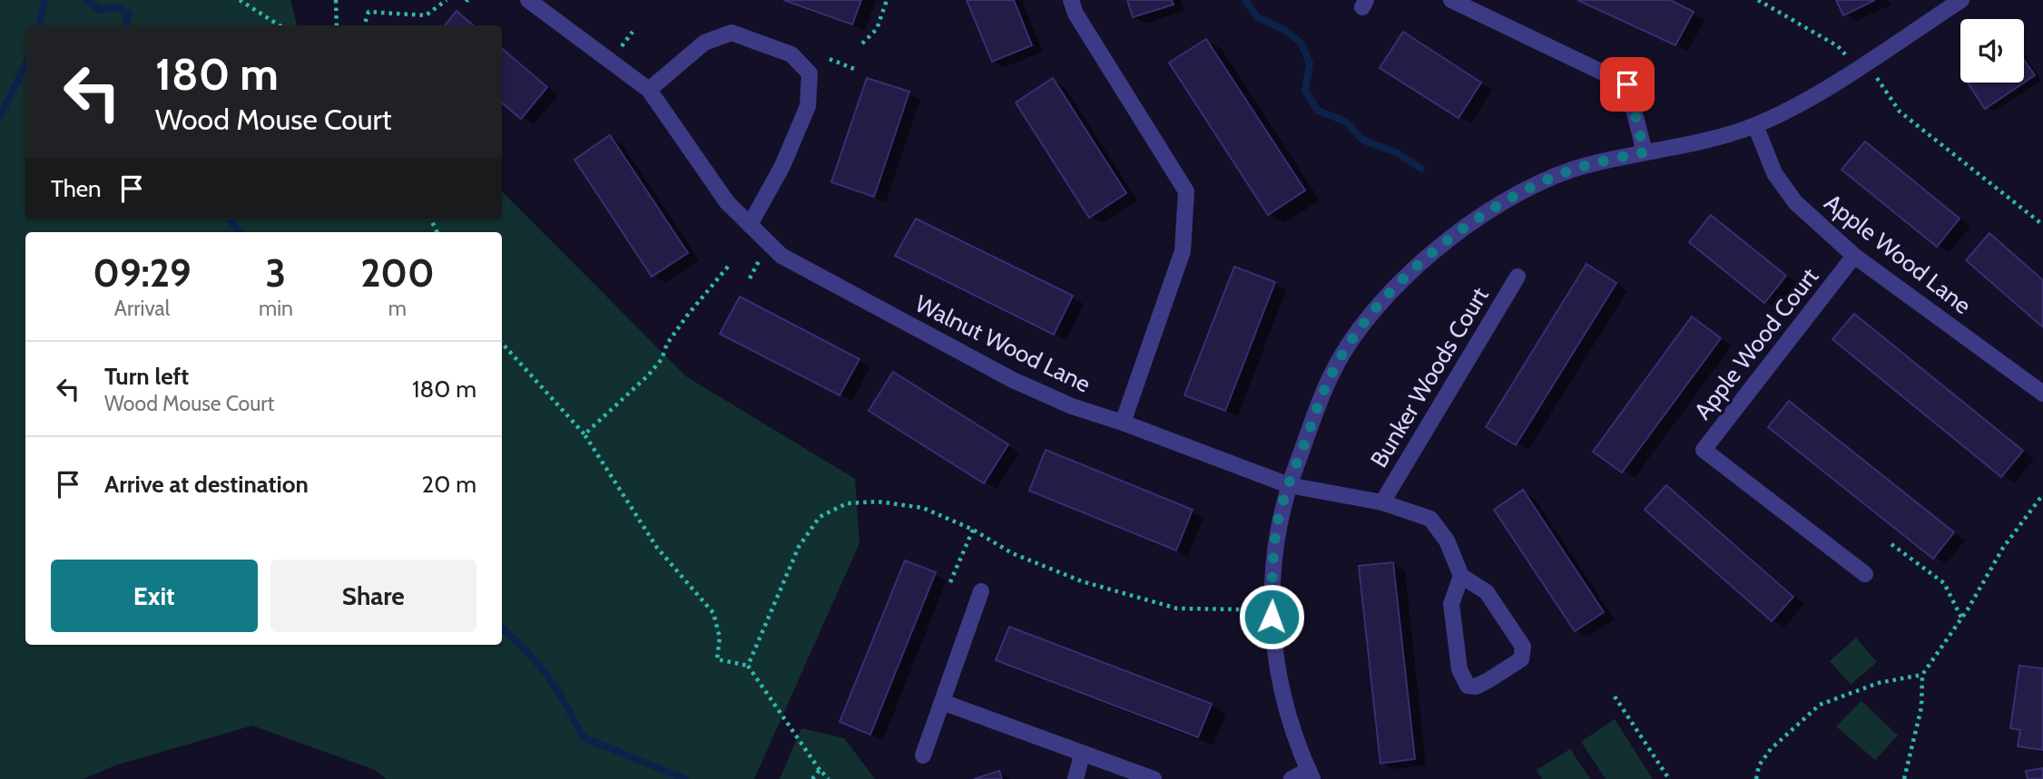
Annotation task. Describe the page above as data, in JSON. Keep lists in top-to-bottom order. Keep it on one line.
{"streets":{"street":["Apple Wood Lane","Walnut Wood Lane","Apple Wood Court","Bunker Woods Court"]},"crossings":[["Apple Wood Lane","Apple Wood Court"],["Walnut Wood Lane","Bunker Woods Court"]],"page":{"turn":["180 m","Wood Mouse Court"],"then":"Then","eta":["09:29","Arrival","3","min","200","m"],"list":[{"name":"Turn left","note":"Wood Mouse Court","value":"180 m"},{"name":"Arrive at destination","value":"20 m"}],"buttons":["Exit","Share"]}}
